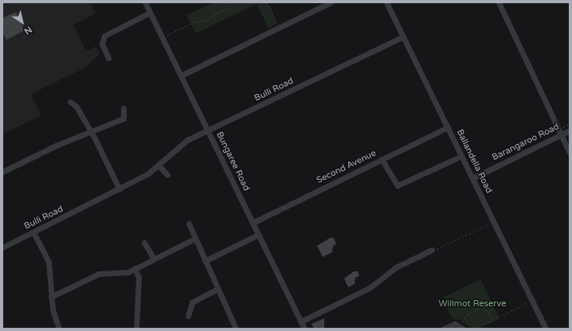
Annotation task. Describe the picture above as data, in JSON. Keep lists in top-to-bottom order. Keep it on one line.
{"streets":{"street":["Bulli Road","Barangaroo Road","Bungaree Road","Ballandella Road","Second Avenue"]},"crossings":[["Bulli Road","Bungaree Road"],["Bulli Road","Ballandella Road"],["Barangaroo Road","Ballandella Road"],["Bungaree Road","Second Avenue"],["Ballandella Road","Second Avenue"]],"parks":["Willmot Reserve"],"north":"bottom right"}
